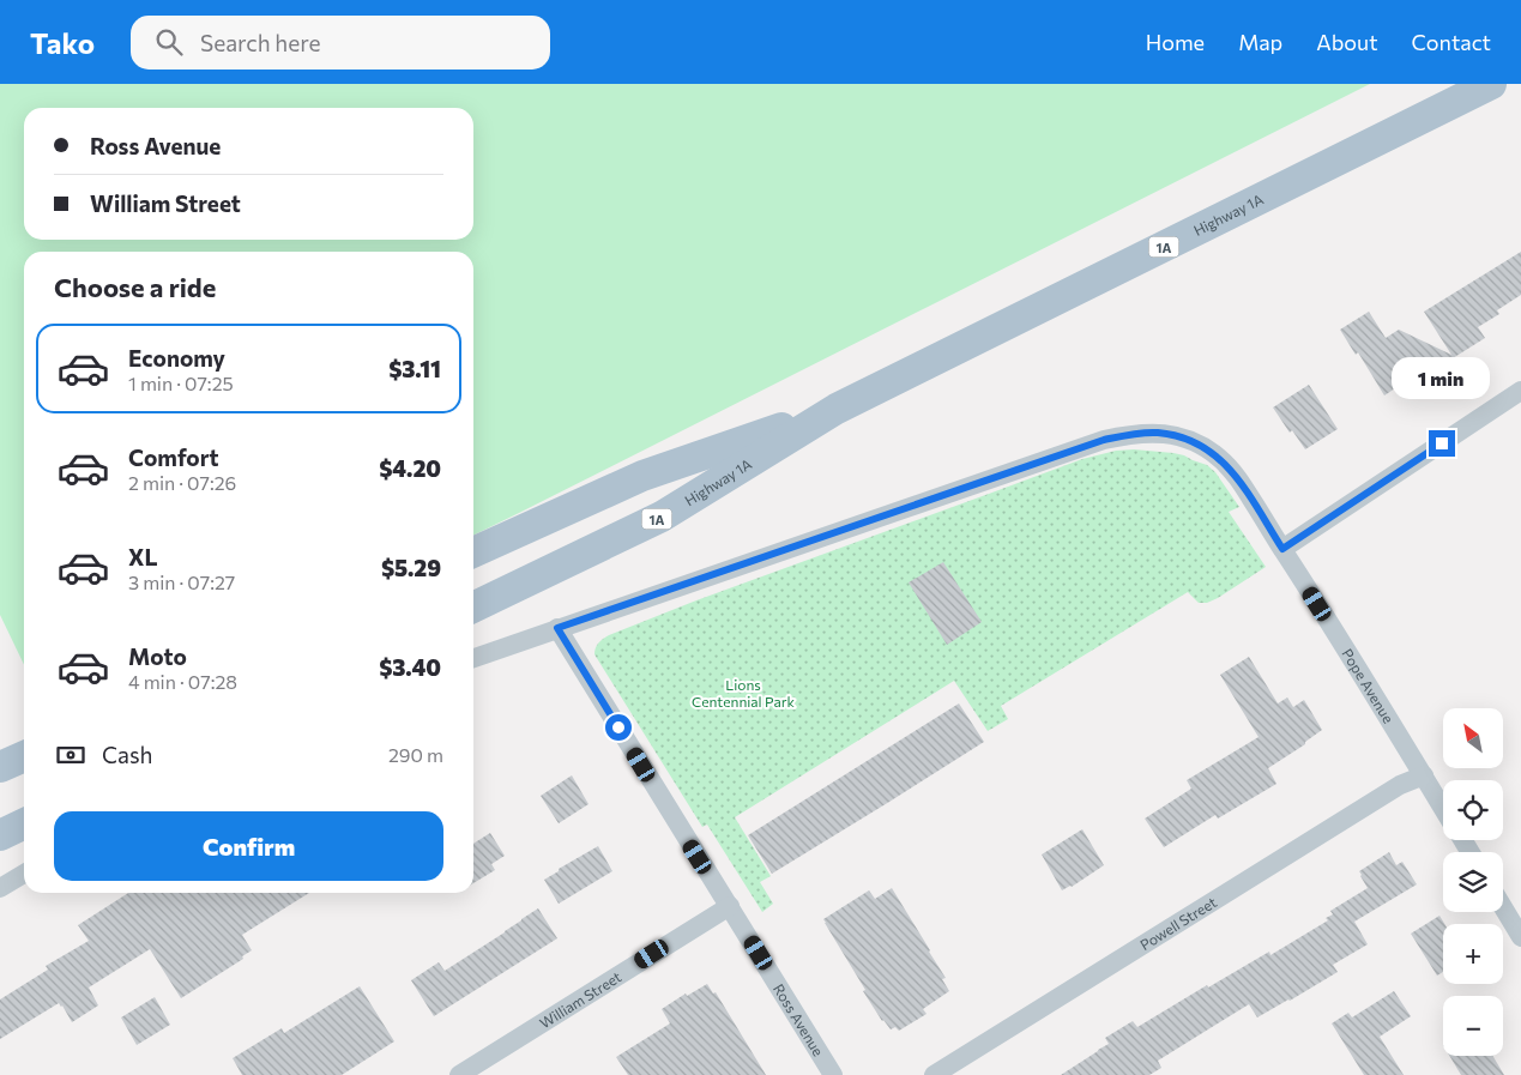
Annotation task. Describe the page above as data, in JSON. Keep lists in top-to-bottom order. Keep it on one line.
{"streets":{"main road":["Highway 1A","1A"],"street":["Pope Avenue","Powell Street","William Street","Ross Avenue"]},"crossings":[["Pope Avenue","Powell Street"],["Pope Avenue","Ross Avenue"],["William Street","Ross Avenue"]],"parks":["Lions Centennial Park"],"north":"top left","page":{"header":"Tako","search":"Search here","nav":["Home","Map","About","Contact"],"banner":["Ross Avenue","William Street"],"heading":"Choose a ride","list":[{"name":"Economy","note":"1 min · 07:25","value":"$3.11"},{"name":"Comfort","note":"2 min · 07:26","value":"$4.20"},{"name":"XL","note":"3 min · 07:27","value":"$5.29"},{"name":"Moto","note":"4 min · 07:28","value":"$3.40"}],"bubble":"1 min","map_buttons":["+","−"],"pay":["Cash","290 m"],"buttons":"Confirm"}}
